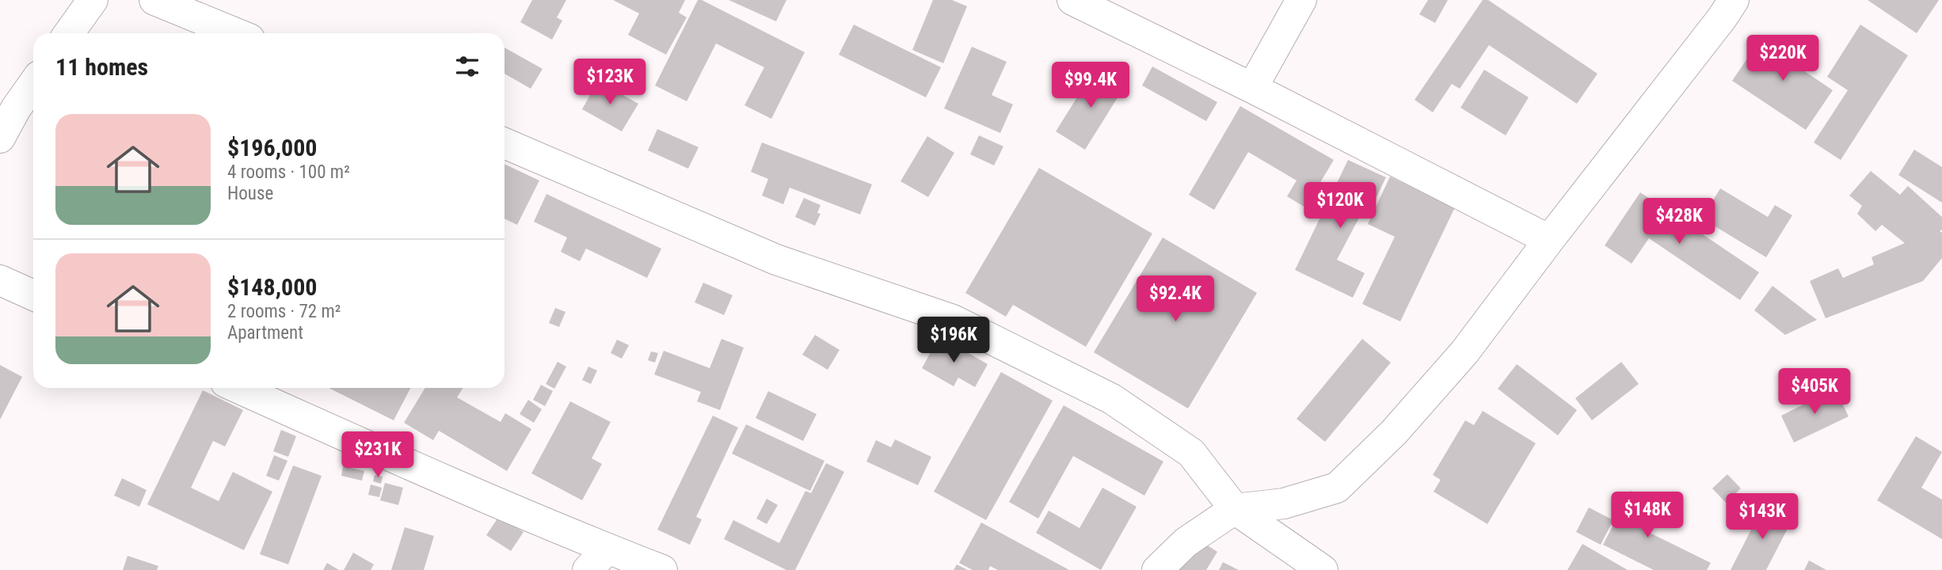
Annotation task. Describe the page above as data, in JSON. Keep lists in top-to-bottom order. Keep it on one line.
{"page":{"heading":"11 homes","price":["$220K","$123K","$99.4K","$120K","$428K","$92.4K","$196K","$405K","$231K","$148K","$143K"],"list":[{"name":"$196,000","note":"4 rooms · 100 m² · House"},{"name":"$148,000","note":"2 rooms · 72 m² · Apartment"}]}}
